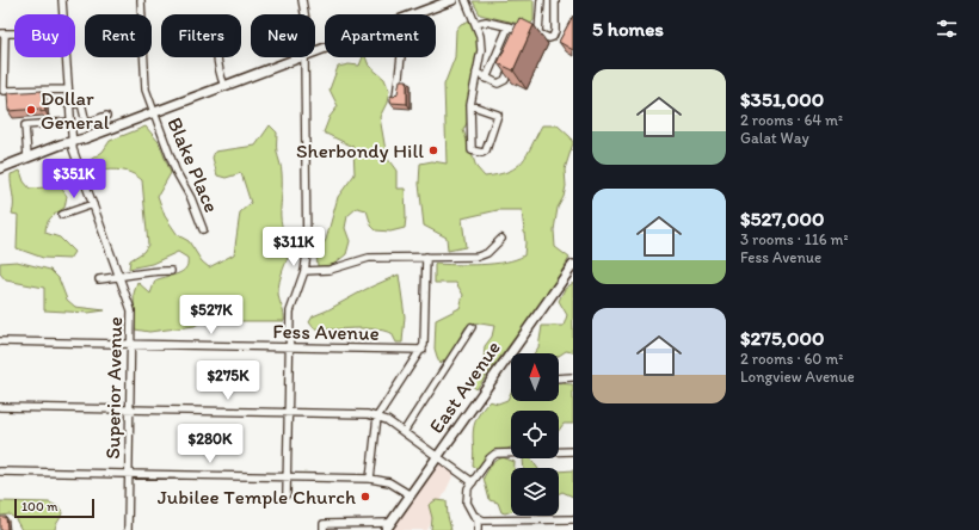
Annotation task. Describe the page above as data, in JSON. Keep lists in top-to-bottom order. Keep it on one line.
{"streets":{"main road":["East Avenue"],"street":["Blake Place","Fess Avenue","Superior Avenue"]},"crossings":[["Fess Avenue","Superior Avenue"]],"places":["Dollar General","Sherbondy Hill","Jubilee Temple Church"],"scale_bar":"100 m","north":"top","page":{"heading":"5 homes","chip":["Buy","Rent","Filters","New","Apartment"],"list":[{"name":"$351,000","note":"2 rooms · 64 m² · Galat Way"},{"name":"$527,000","note":"3 rooms · 116 m² · Fess Avenue"},{"name":"$275,000","note":"2 rooms · 60 m² · Longview Avenue"}],"price":["$351K","$311K","$527K","$275K","$280K"],"scale":"100 m"}}
